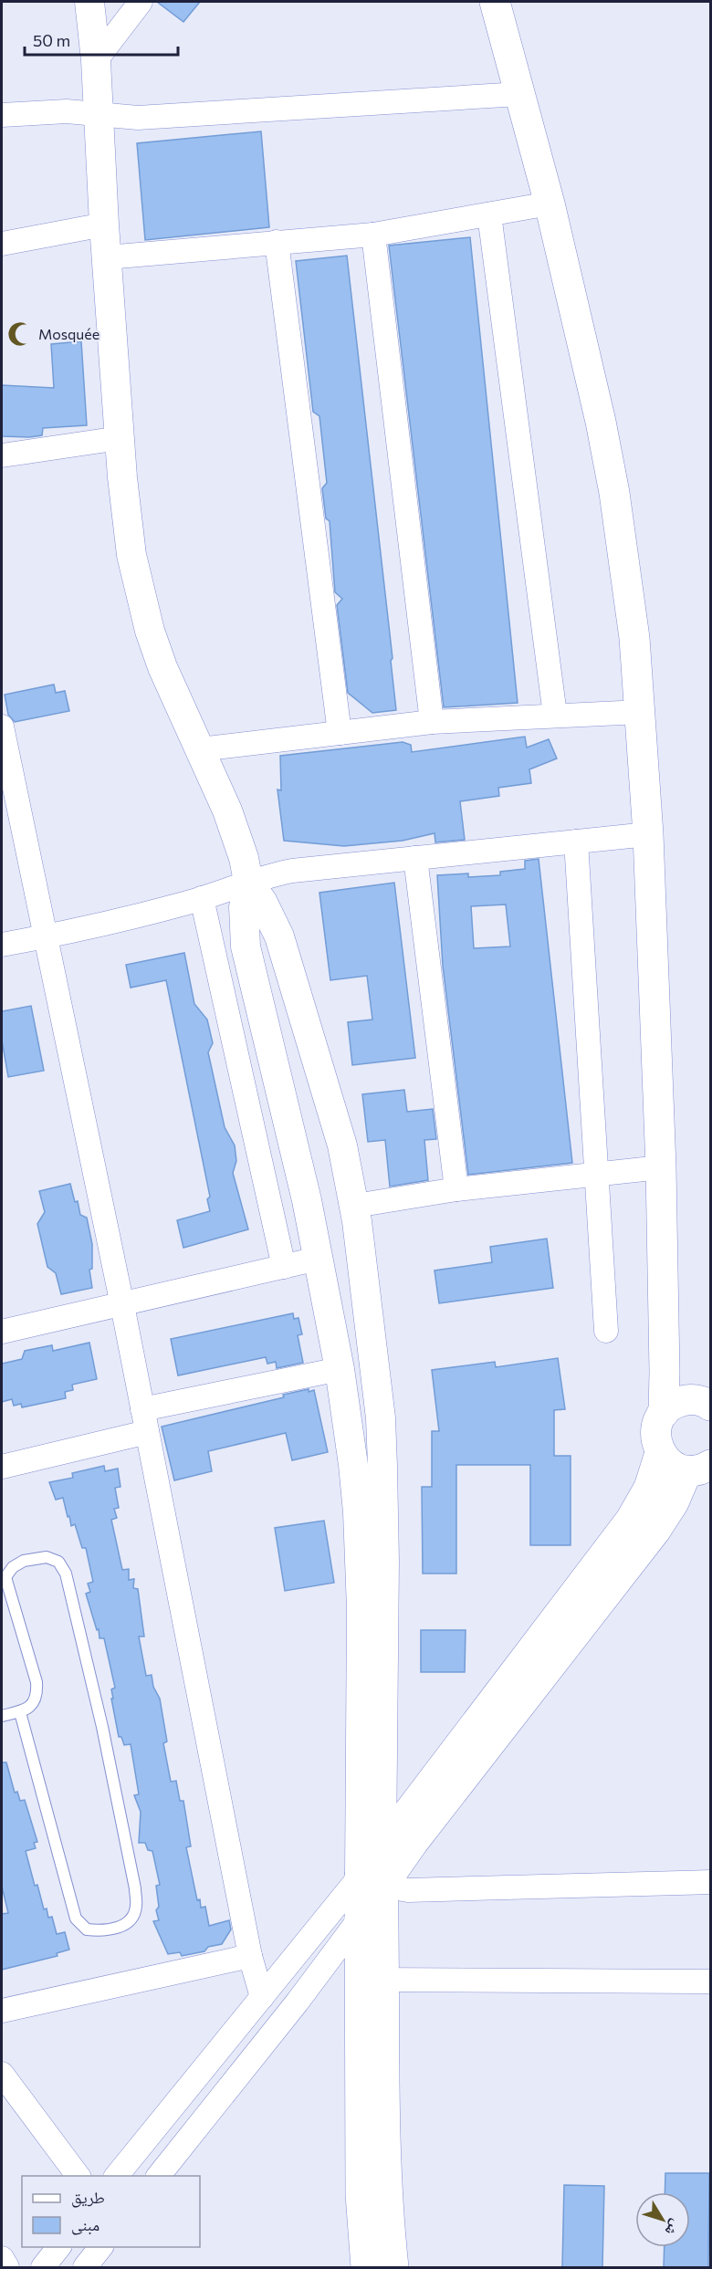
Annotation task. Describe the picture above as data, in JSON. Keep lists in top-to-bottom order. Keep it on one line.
{"places":{"mosque":["Mosquée"]},"legend":["طريق","مبنى"],"scale_bar":"50 m","north":"bottom right"}
